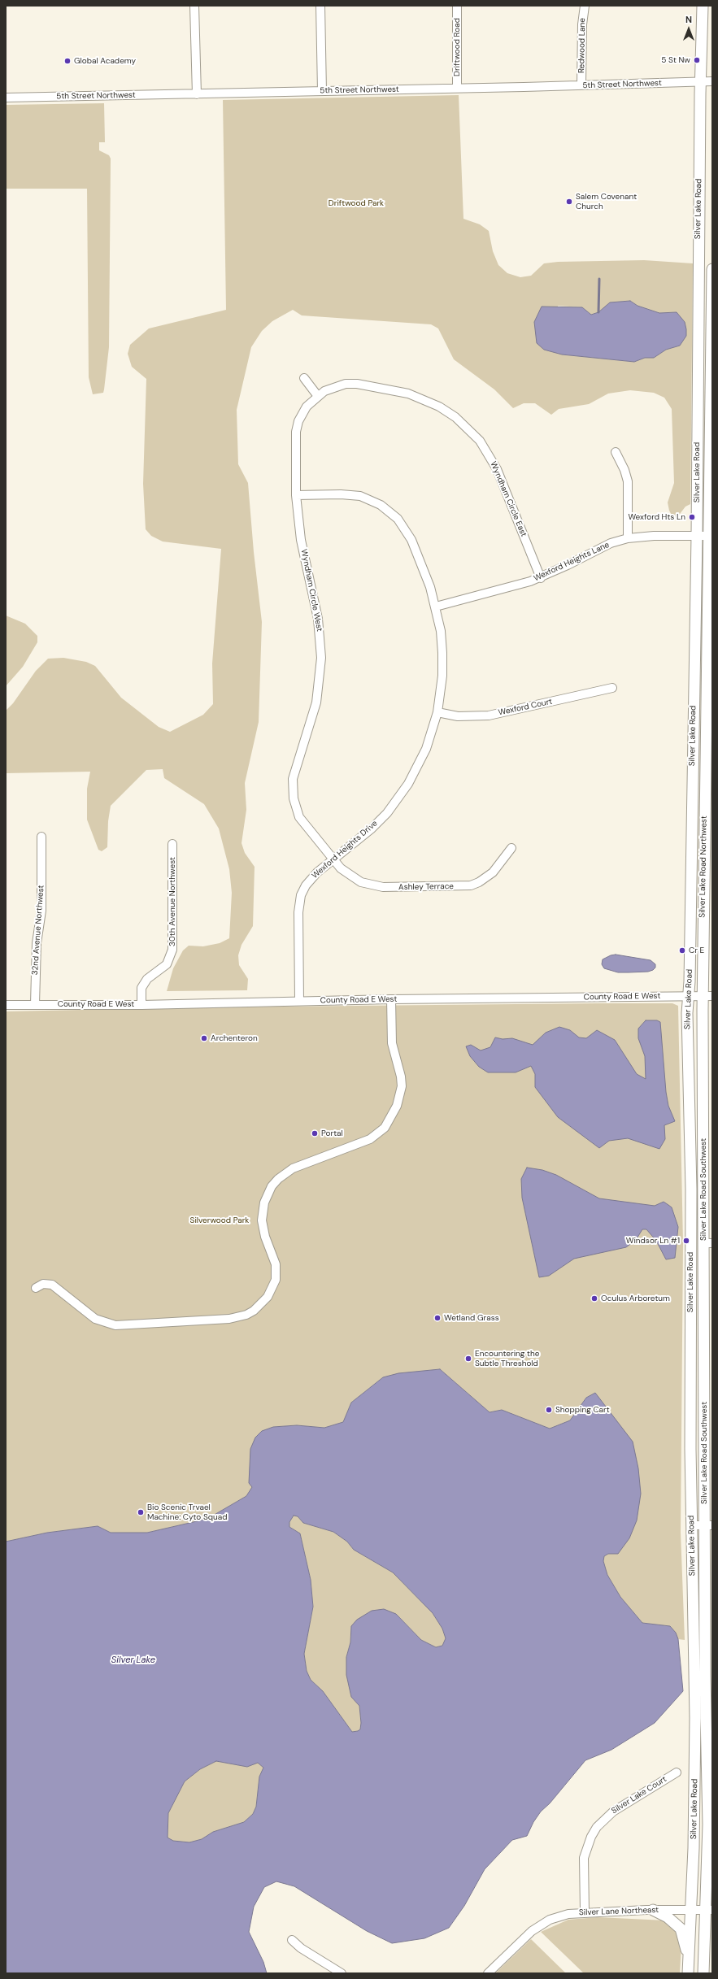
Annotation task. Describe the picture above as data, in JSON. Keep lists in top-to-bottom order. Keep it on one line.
{"streets":{"main road":["Silver Lake Road","Silver Lake Road Northwest","Silver Lake Road Southwest"],"street":["Redwood Lane","Driftwood Road","5th Street Northwest","Wyndham Circle East","Wexford Heights Lane","Wyndham Circle West","Wexford Court","Wexford Heights Drive","Ashley Terrace","30th Avenue Northwest","32nd Avenue Northwest","County Road E West","Silver Lake Court","Silver Lane Northeast"]},"crossings":[["Redwood Lane","5th Street Northwest"],["Driftwood Road","5th Street Northwest"],["5th Street Northwest","Silver Lake Road"],["Silver Lake Road","Wexford Heights Lane"],["Silver Lake Road","County Road E West"],["Silver Lake Road","Silver Lane Northeast"],["Wyndham Circle East","Wexford Heights Lane"],["Wyndham Circle East","Wyndham Circle West"],["Wexford Heights Lane","Wexford Heights Drive"],["Wexford Heights Lane","Silver Lake Road Northwest"],["Wyndham Circle West","Wexford Heights Drive"],["Wyndham Circle West","Ashley Terrace"],["Wexford Court","Wexford Heights Drive"],["Wexford Heights Drive","Ashley Terrace"],["Wexford Heights Drive","County Road E West"],["Silver Lake Road Northwest","County Road E West"],["Silver Lake Road Northwest","Silver Lake Road Southwest"],["30th Avenue Northwest","County Road E West"],["32nd Avenue Northwest","County Road E West"],["County Road E West","Silver Lake Road Southwest"],["Silver Lake Road Southwest","Silver Lane Northeast"],["Silver Lake Court","Silver Lane Northeast"]],"water":["Silver Lake"],"parks":["Driftwood Park","Silverwood Park"],"places":["5 St Nw","Global Academy","Salem Covenant Church","Wexford Hts Ln","Cr E","Archenteron","Portal","Windsor Ln #1","Oculus Arboretum","Wetland Grass","Encountering the Subtle Threshold","Shopping Cart","Bio Scenic Trvael Machine: Cyto Squad"],"north":"top"}
